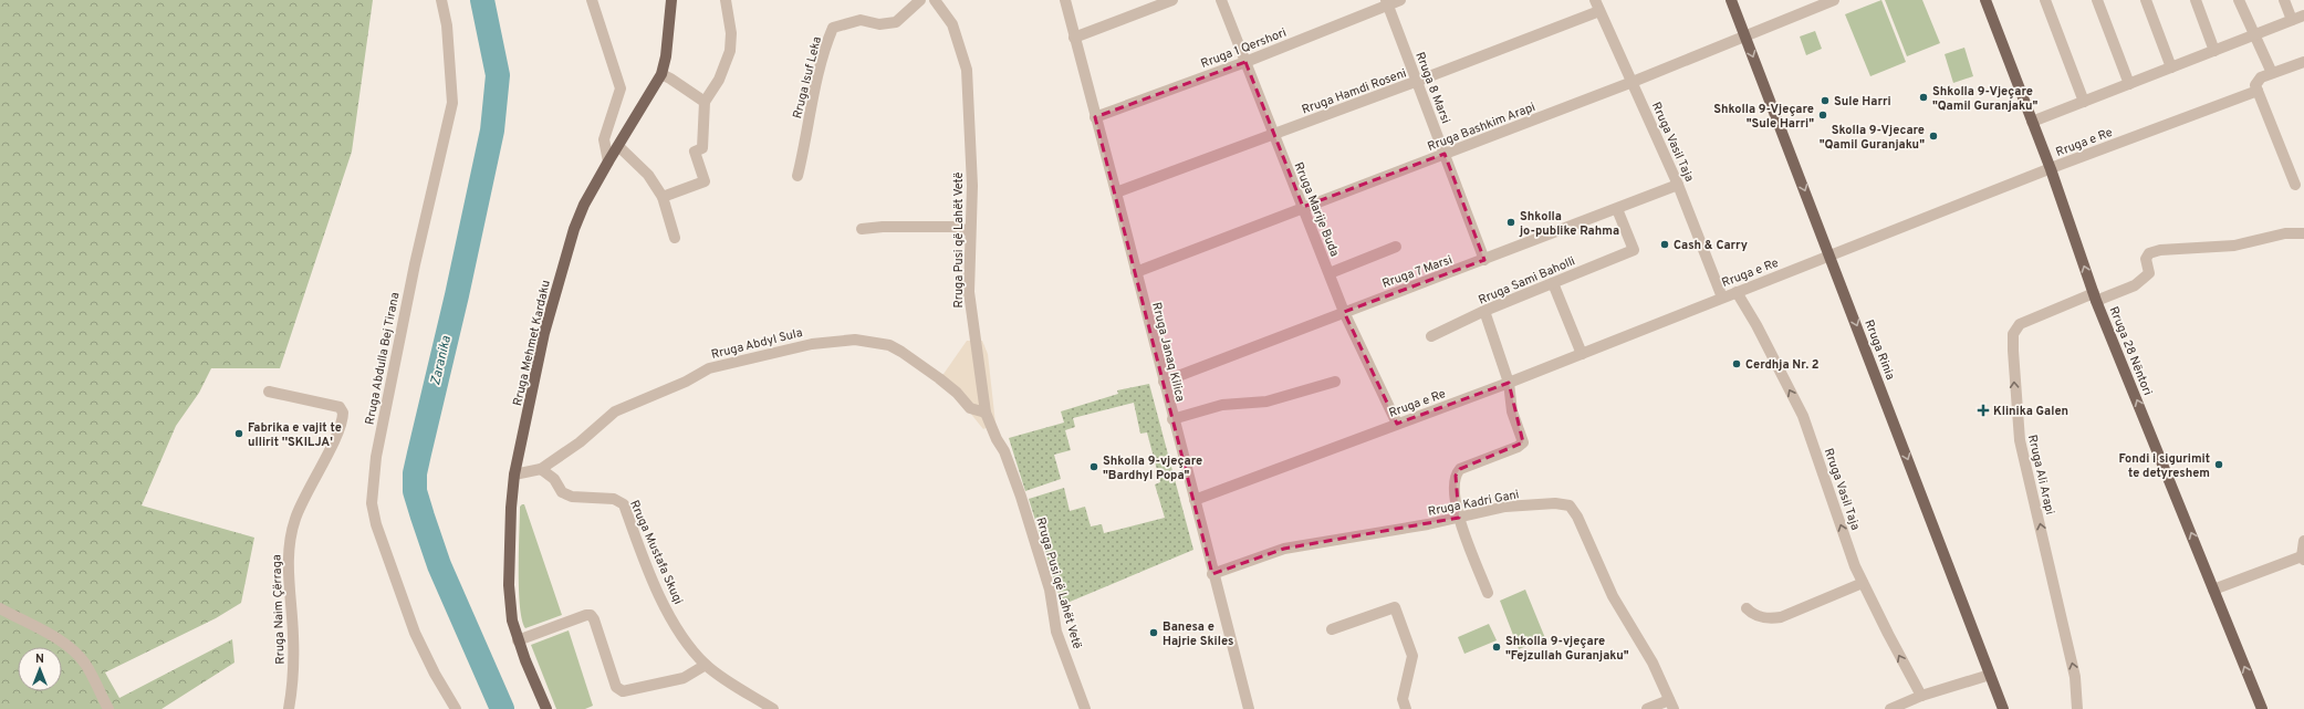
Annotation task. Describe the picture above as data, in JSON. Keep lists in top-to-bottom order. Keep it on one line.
{"streets":{"main road":["Rruga Mehmet Kardaku","Rruga Rinia","Rruga 28 Nëntori"],"street":["Rruga 1 Qershori","Rruga Isuf Leka","Rruga 8 Marsi","Rruga Hamdi Roseni","Rruga Bashkim Arapi","Rruga Vasil Taja","Rruga e Re","Rruga Marije Buda","Rruga Pusi që Lahët Vetë","Rruga 7 Marsi","Rruga Sami Baholli","Rruga Abdyl Sula","Rruga Janaq Kilica","Rruga Abdulla Bej Tirana","Rruga Ali Arapi","Rruga Kadri Gani","Rruga Mustafa Skuqi","Rruga Naim Çërraga"]},"crossings":[["Rruga 1 Qershori","Rruga 8 Marsi"],["Rruga 1 Qershori","Rruga Marije Buda"],["Rruga 1 Qershori","Rruga Janaq Kilica"],["Rruga 8 Marsi","Rruga Hamdi Roseni"],["Rruga 8 Marsi","Rruga Bashkim Arapi"],["Rruga 8 Marsi","Rruga 7 Marsi"],["Rruga Hamdi Roseni","Rruga Vasil Taja"],["Rruga Hamdi Roseni","Rruga Marije Buda"],["Rruga Hamdi Roseni","Rruga Janaq Kilica"],["Rruga Bashkim Arapi","Rruga Vasil Taja"],["Rruga Bashkim Arapi","Rruga Marije Buda"],["Rruga Bashkim Arapi","Rruga Rinia"],["Rruga Bashkim Arapi","Rruga Janaq Kilica"],["Rruga Vasil Taja","Rruga e Re"],["Rruga Vasil Taja","Rruga 7 Marsi"],["Rruga e Re","Rruga Marije Buda"],["Rruga e Re","Rruga Rinia"],["Rruga e Re","Rruga 28 Nëntori"],["Rruga e Re","Rruga Janaq Kilica"],["Rruga Marije Buda","Rruga 7 Marsi"],["Rruga Pusi që Lahët Vetë","Rruga Abdyl Sula"],["Rruga 7 Marsi","Rruga Sami Baholli"],["Rruga 7 Marsi","Rruga Janaq Kilica"],["Rruga Mehmet Kardaku","Rruga Abdyl Sula"],["Rruga Abdyl Sula","Rruga Mustafa Skuqi"],["Rruga 28 Nëntori","Rruga Ali Arapi"],["Rruga Janaq Kilica","Rruga Kadri Gani"]],"one_way":["Rruga Vasil Taja","Rruga Rinia","Rruga 28 Nëntori","Rruga Ali Arapi"],"water":["Zaranika"],"places":{"other":["Shkolla 9-Vjeçare \"Qamil Guranjaku\"","Sule Harri","Shkolla 9-Vjeçare \"Sule Harri\"","Skolla 9-Vjecare \"Qamil Guranjaku\"","Shkolla jo-publike Rahma","Cash & Carry","Cerdhja Nr. 2","Fabrika e vajit te ullirit ''SKILJA'","Fondi i sigurimit te detyreshem","Shkolla 9-vjeçare \"Bardhyl Popa\"","Banesa e Hajrie Skiles","Shkolla 9-vjeçare \"Fejzullah Guranjaku\""],"health":["Klinika Galen"]},"north":"top"}
